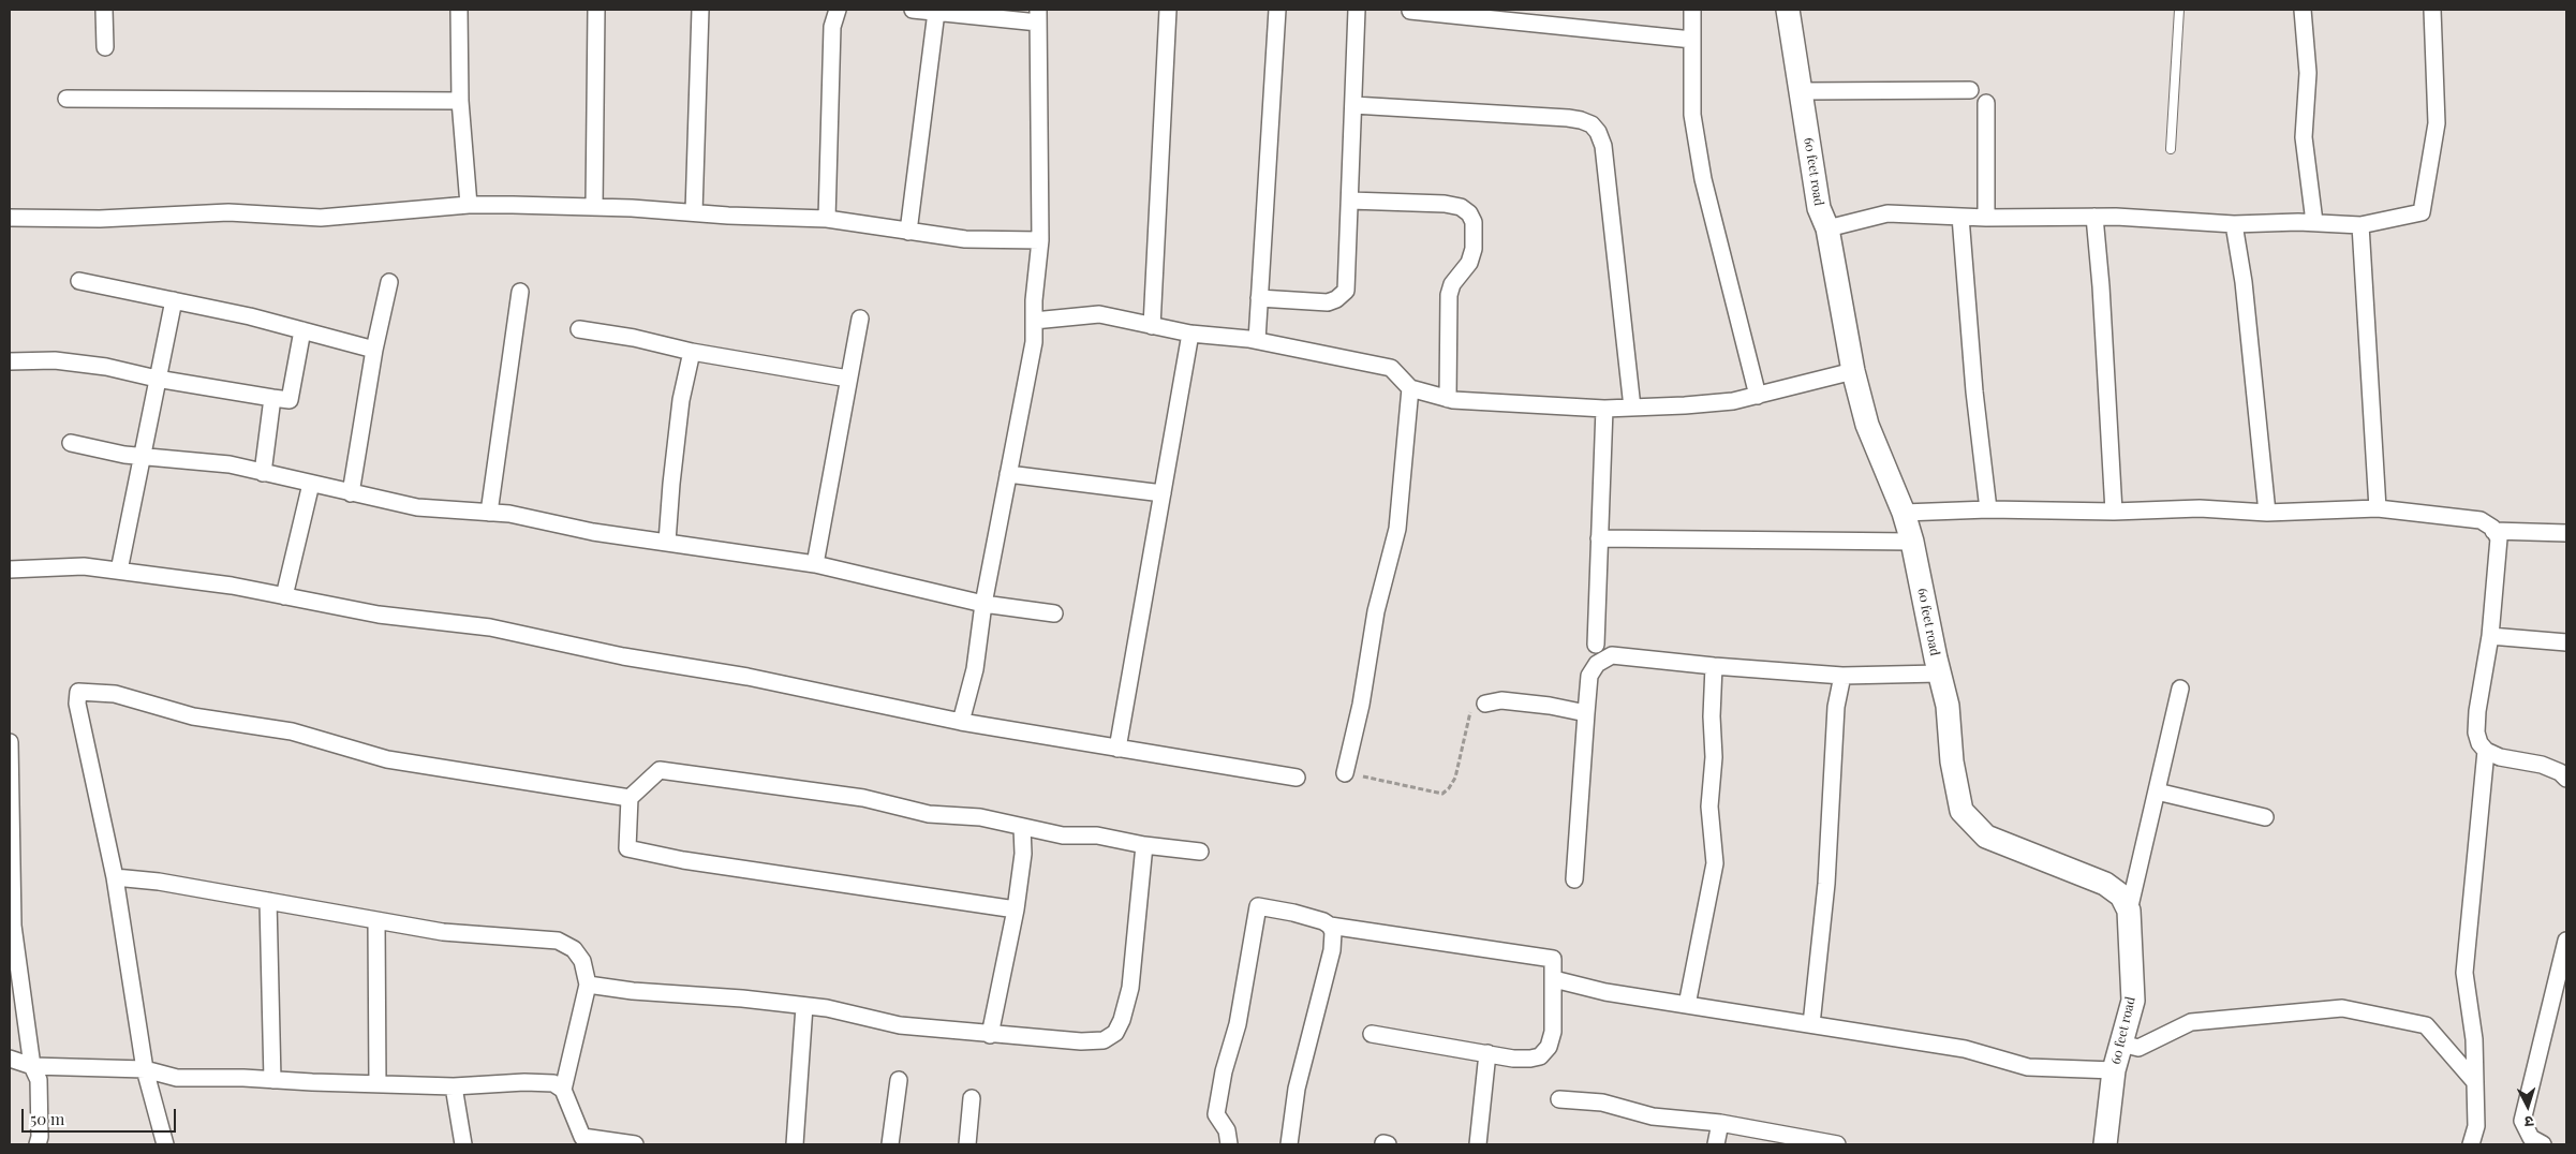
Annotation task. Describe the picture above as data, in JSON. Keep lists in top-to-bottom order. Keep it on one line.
{"streets":{"street":["60 feet road"]},"scale_bar":"50 m","north":"bottom"}
